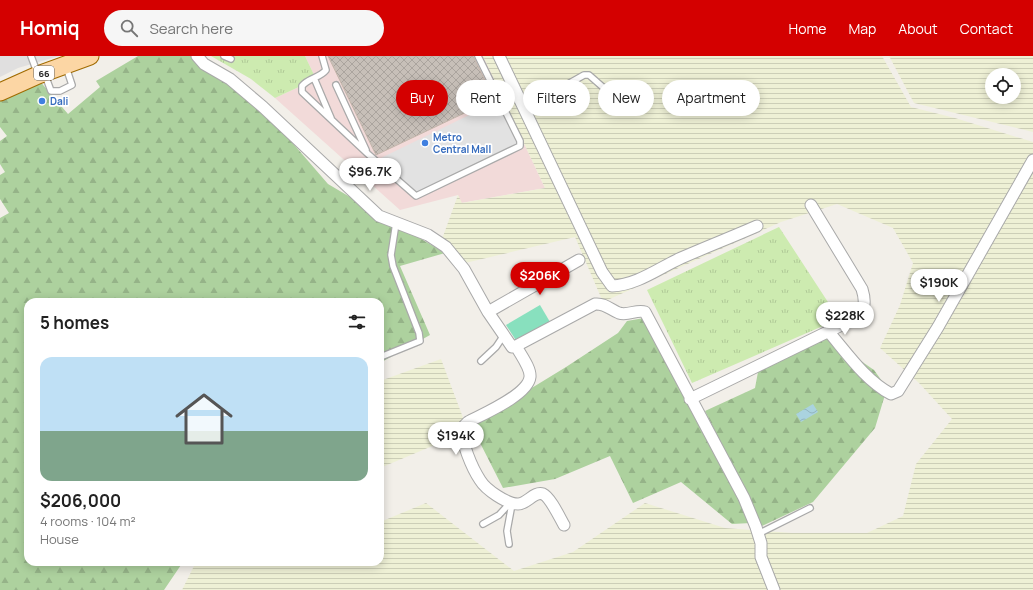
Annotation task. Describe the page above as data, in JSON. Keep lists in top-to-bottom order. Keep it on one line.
{"streets":{"main road":["66"]},"places":["Dali","Metro Central Mall"],"page":{"header":"Homiq","search":"Search here","nav":["Home","Map","About","Contact"],"chip":["Buy","Rent","Filters","New","Apartment"],"price":["$96.7K","$206K","$190K","$228K","$194K"],"heading":"5 homes","list":[{"name":"$206,000","note":"4 rooms · 104 m² · House"}]}}
